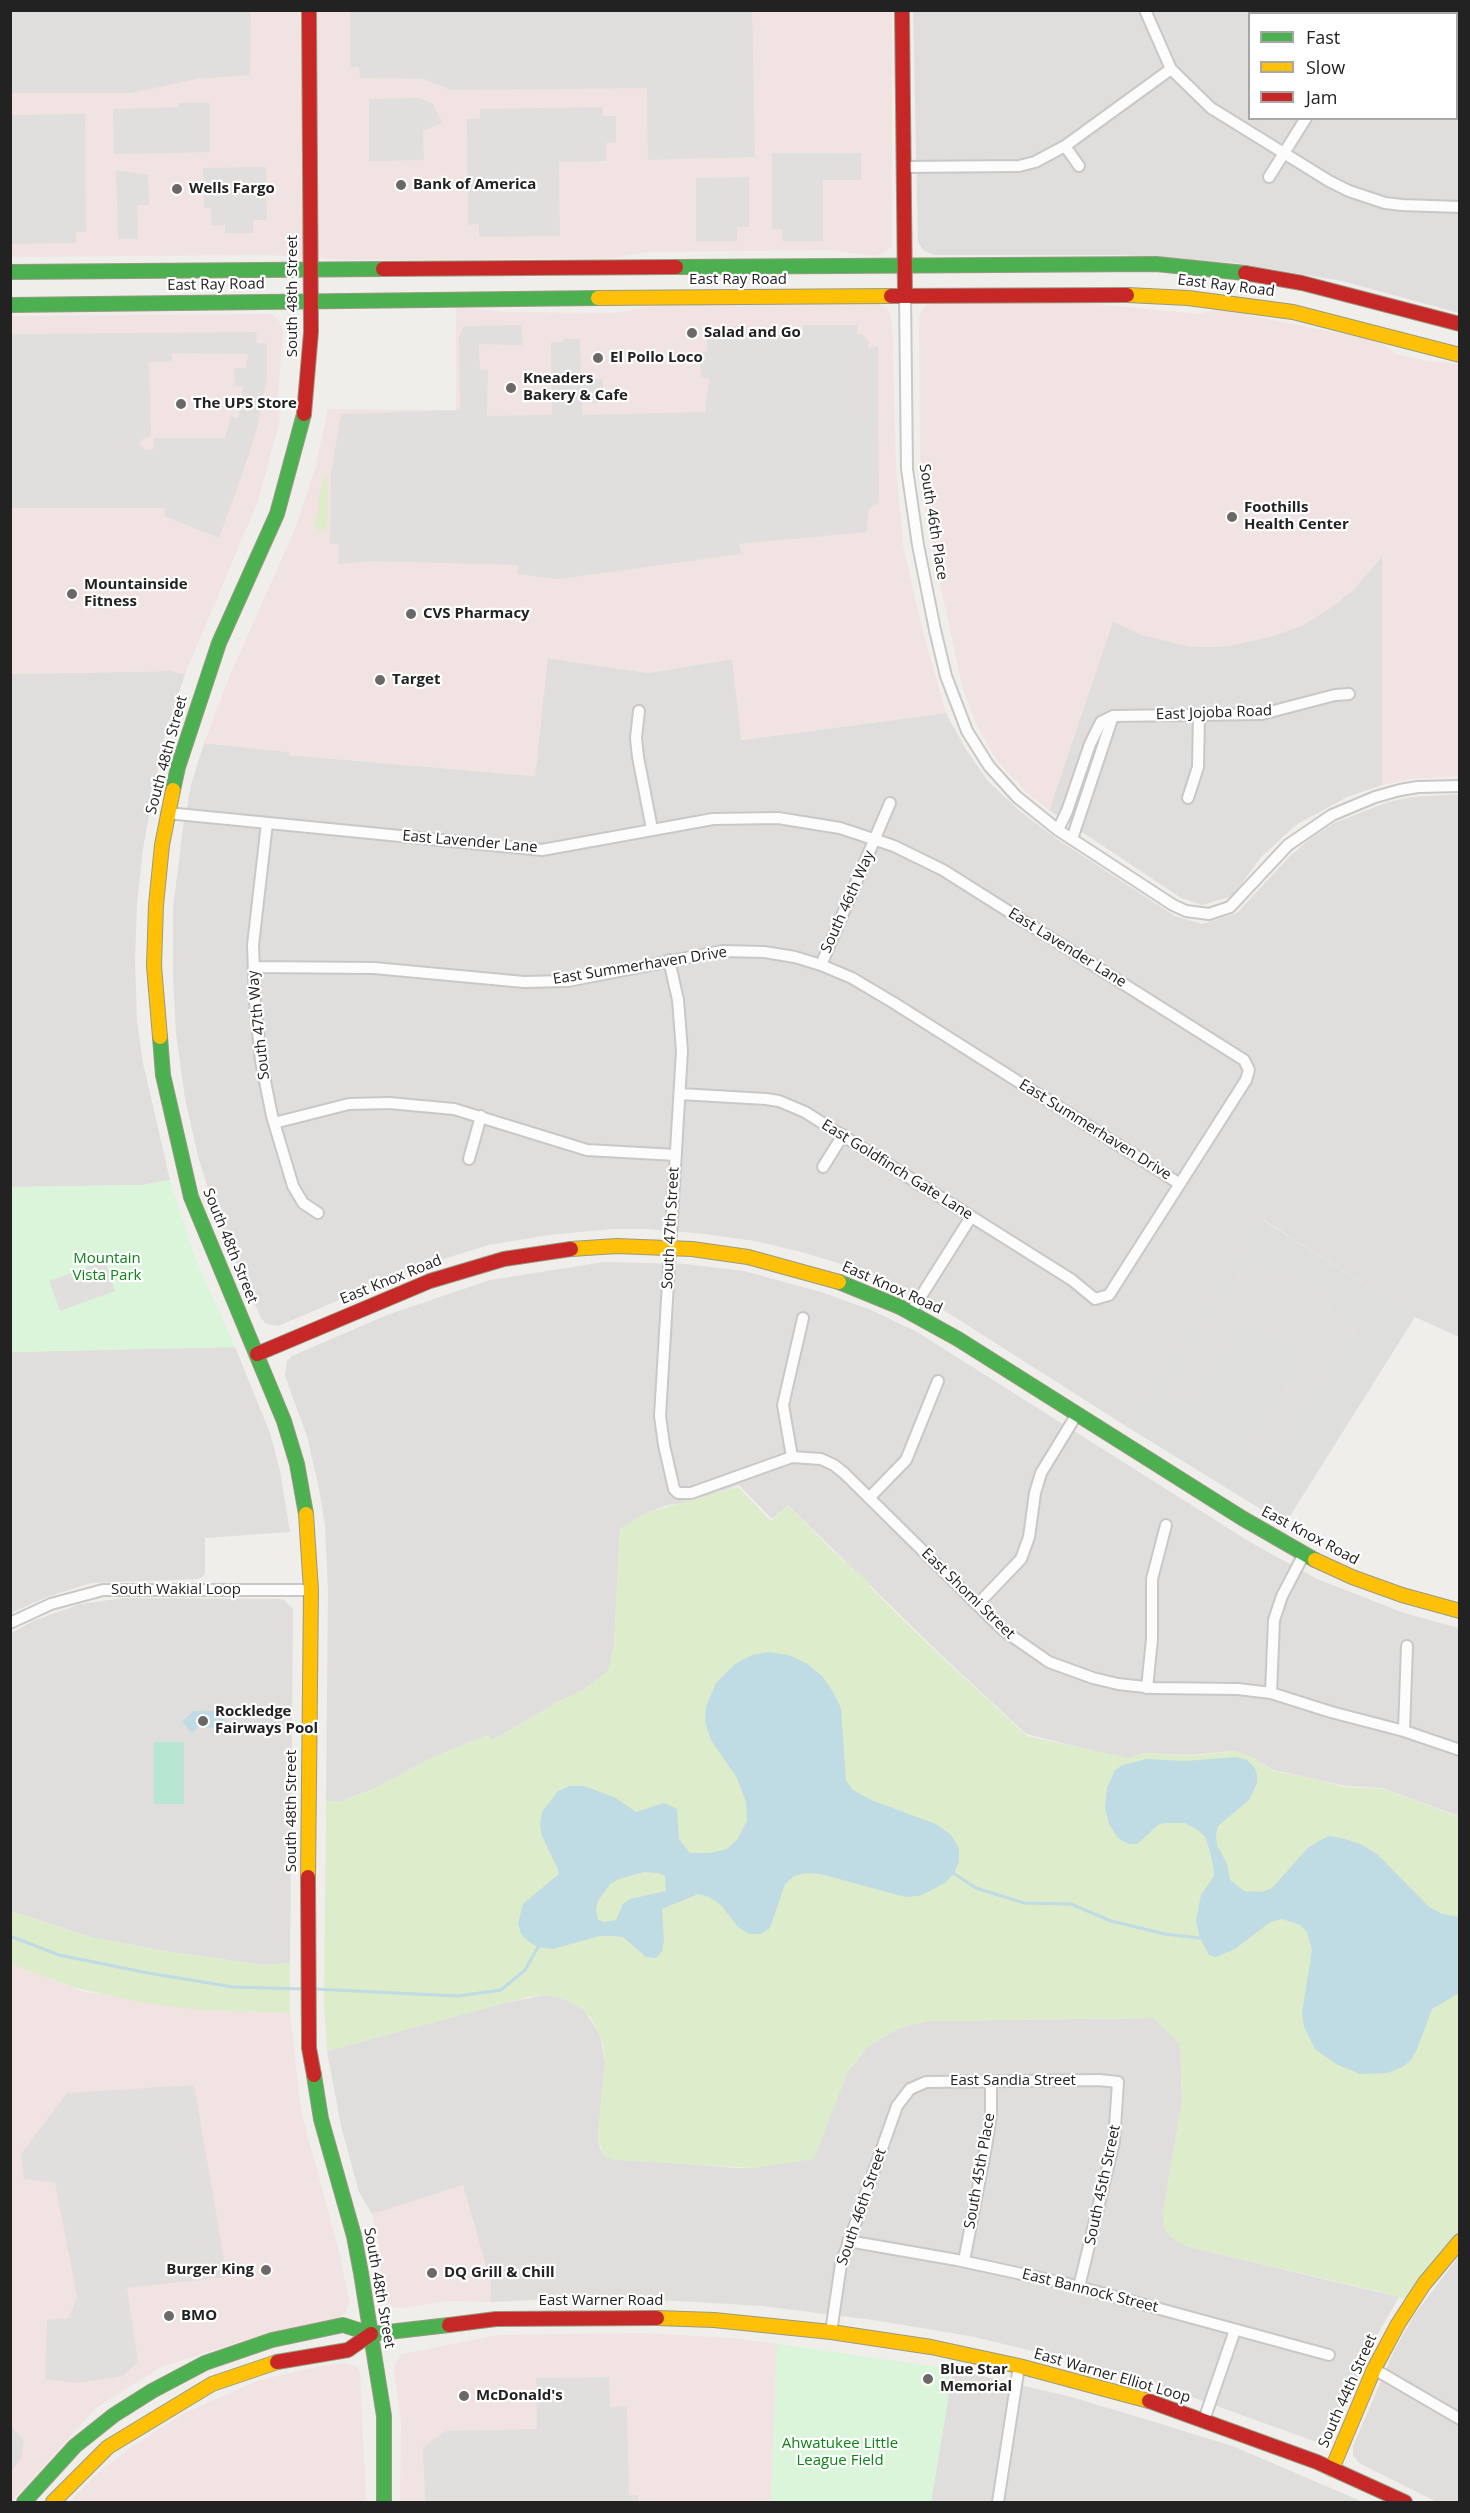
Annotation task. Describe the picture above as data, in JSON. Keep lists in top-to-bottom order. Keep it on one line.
{"streets":{"main road":["East Ray Road","South 48th Street","South 46th Place","East Knox Road","East Warner Road","East Warner Elliot Loop","South 44th Street"],"street":["East Jojoba Road","East Lavender Lane","South 46th Way","East Summerhaven Drive","South 47th Way","East Goldfinch Gate Lane","South 47th Street","South Wakial Loop","East Shomi Street","East Sandia Street","South 45th Place","South 45th Street","South 46th Street","East Bannock Street"]},"crossings":[["East Ray Road","South 48th Street"],["East Ray Road","South 46th Place"],["South 48th Street","East Lavender Lane"],["South 48th Street","East Knox Road"],["South 48th Street","South Wakial Loop"],["South 48th Street","East Warner Road"],["East Lavender Lane","South 46th Way"],["East Lavender Lane","East Summerhaven Drive"],["East Lavender Lane","South 47th Way"],["East Lavender Lane","East Goldfinch Gate Lane"],["South 46th Way","East Summerhaven Drive"],["East Summerhaven Drive","South 47th Way"],["East Summerhaven Drive","East Goldfinch Gate Lane"],["East Summerhaven Drive","South 47th Street"],["East Goldfinch Gate Lane","South 47th Street"],["South 47th Street","East Knox Road"],["South 47th Street","East Shomi Street"],["East Sandia Street","South 45th Place"],["East Sandia Street","South 45th Street"],["East Sandia Street","South 46th Street"],["South 45th Place","East Bannock Street"],["South 45th Street","East Bannock Street"],["South 46th Street","East Bannock Street"],["South 46th Street","East Warner Road"],["South 46th Street","East Warner Elliot Loop"],["East Warner Road","East Warner Elliot Loop"],["East Warner Elliot Loop","South 44th Street"]],"parks":["Mountain Vista Park","Ahwatukee Little League Field"],"places":["Bank of America","Wells Fargo","Salad and Go","El Pollo Loco","Kneaders Bakery & Cafe","The UPS Store","Foothills Health Center","Mountainside Fitness","CVS Pharmacy","Target","Rockledge Fairways Pool","Burger King","DQ Grill & Chill","BMO","Blue Star Memorial","McDonald's"],"legend":["Fast","Slow","Jam"]}
